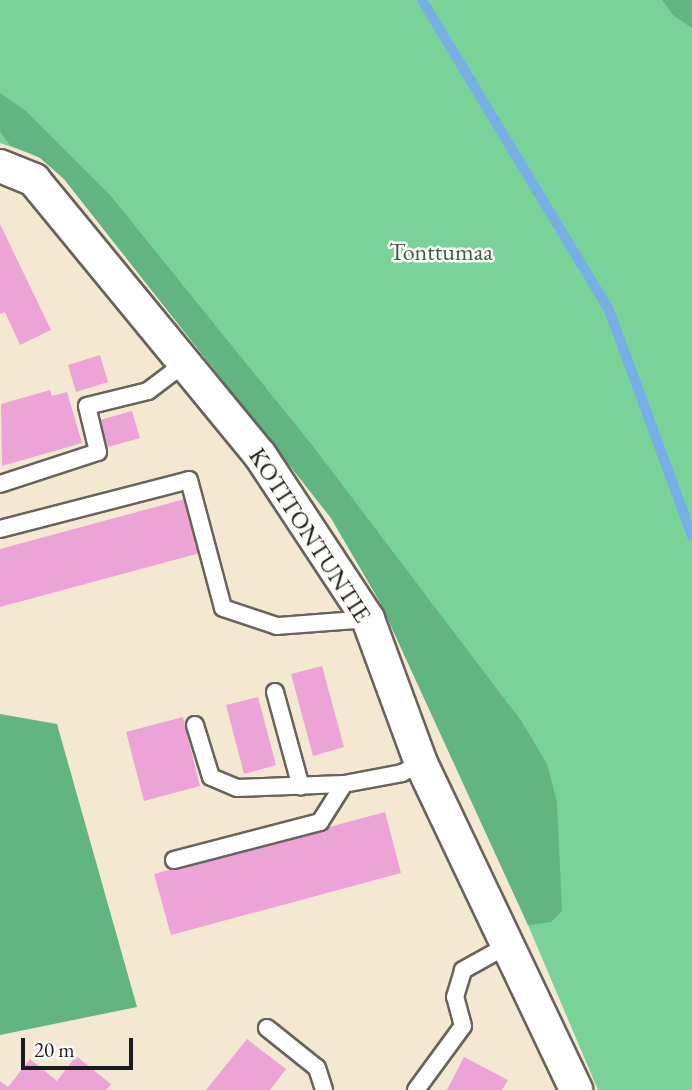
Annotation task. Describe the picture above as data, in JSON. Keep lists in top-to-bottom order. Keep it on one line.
{"streets":{"street":["KOTITONTUNTIE"]},"parks":["Tonttumaa"],"scale_bar":"20 m"}
